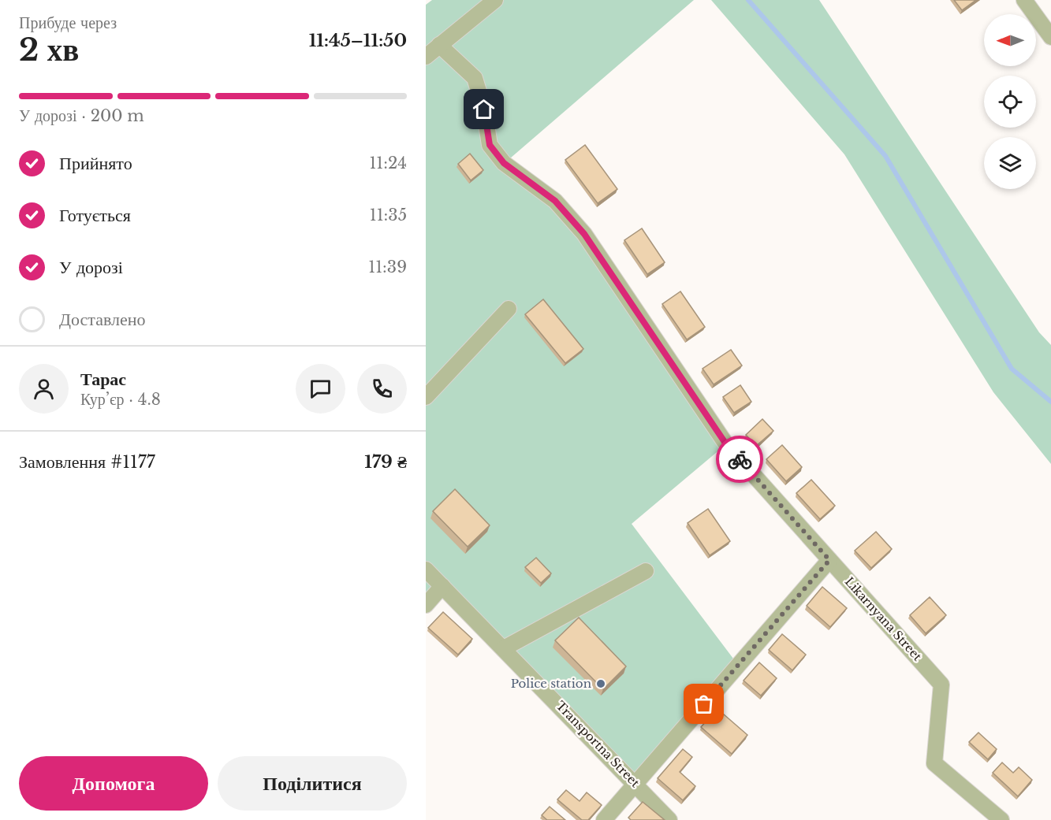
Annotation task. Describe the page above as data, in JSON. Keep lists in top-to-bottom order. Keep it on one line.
{"streets":{"street":["Likarnyana Street","Transportna Street"]},"places":["Police station"],"north":"left","page":{"heading":["2 хв","Прибуде через","11:45–11:50"],"panel":["Тарас","Кур’єр · 4.8","Замовлення #1177","179 ₴"],"bar":"У дорозі · 200 m","list":[["Прийнято","11:24"],["Готується","11:35"],["У дорозі","11:39"],"Доставлено"],"buttons":["Допомога","Поділитися"]}}
